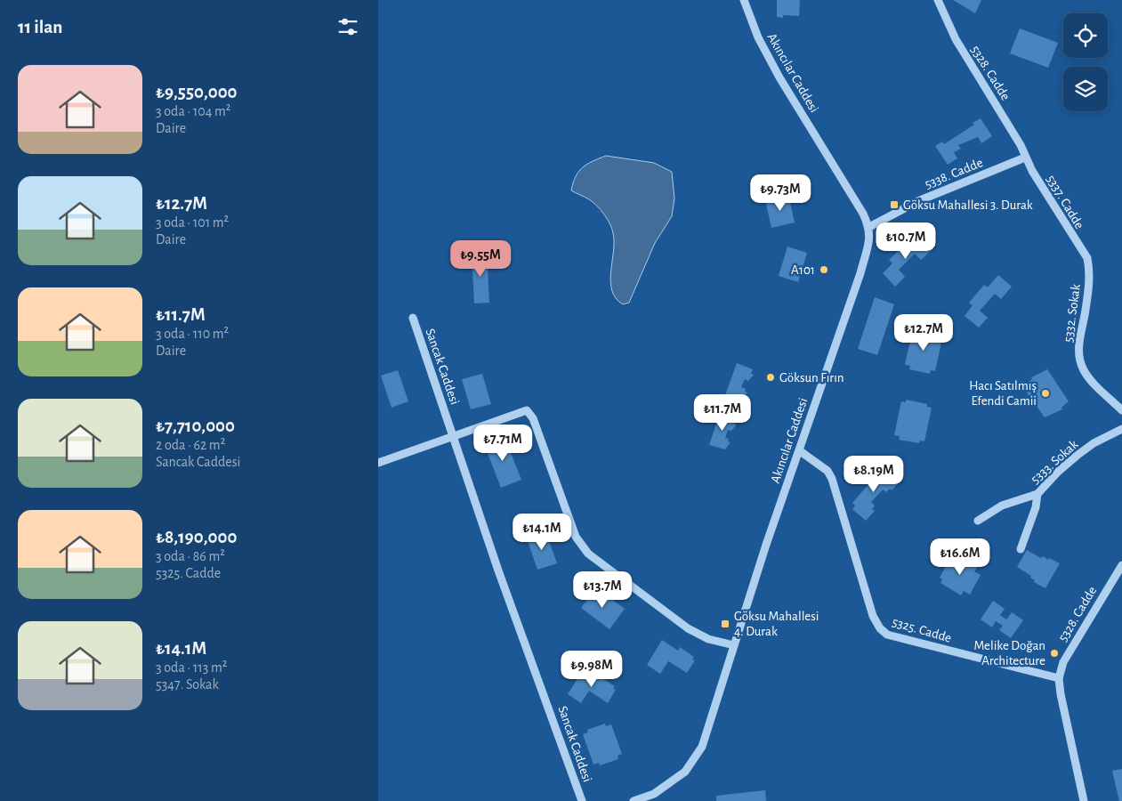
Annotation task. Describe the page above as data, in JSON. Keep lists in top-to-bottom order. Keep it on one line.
{"streets":{"street":["Akıncılar Caddesi","5328. Cadde","5338. Cadde","5337. Cadde","5332. Sokak","Sancak Caddesi","5333. Sokak","5325. Cadde"]},"crossings":[["Akıncılar Caddesi","5338. Cadde"],["Akıncılar Caddesi","5325. Cadde"],["5328. Cadde","5338. Cadde"],["5328. Cadde","5337. Cadde"],["5328. Cadde","5325. Cadde"],["5338. Cadde","5337. Cadde"],["5337. Cadde","5332. Sokak"]],"places":{"transit":["Göksu Mahallesi 3. Durak","Göksu Mahallesi 4. Durak"],"other":["A101","Göksun Fırın","Hacı Satılmış Efendi Camii","Melike Doğan Architecture"]},"page":{"heading":"11 ilan","list":[{"name":"₺9,550,000","note":"3 oda · 104 m² · Daire"},{"name":"₺12.7M","note":"3 oda · 101 m² · Daire"},{"name":"₺11.7M","note":"3 oda · 110 m² · Daire"},{"name":"₺7,710,000","note":"2 oda · 62 m² · Sancak Caddesi"},{"name":"₺8,190,000","note":"3 oda · 86 m² · 5325. Cadde"},{"name":"₺14.1M","note":"3 oda · 113 m² · 5347. Sokak"}],"price":["₺9.73M","₺10.7M","₺9.55M","₺12.7M","₺11.7M","₺7.71M","₺8.19M","₺14.1M","₺16.6M","₺13.7M","₺9.98M"]}}
